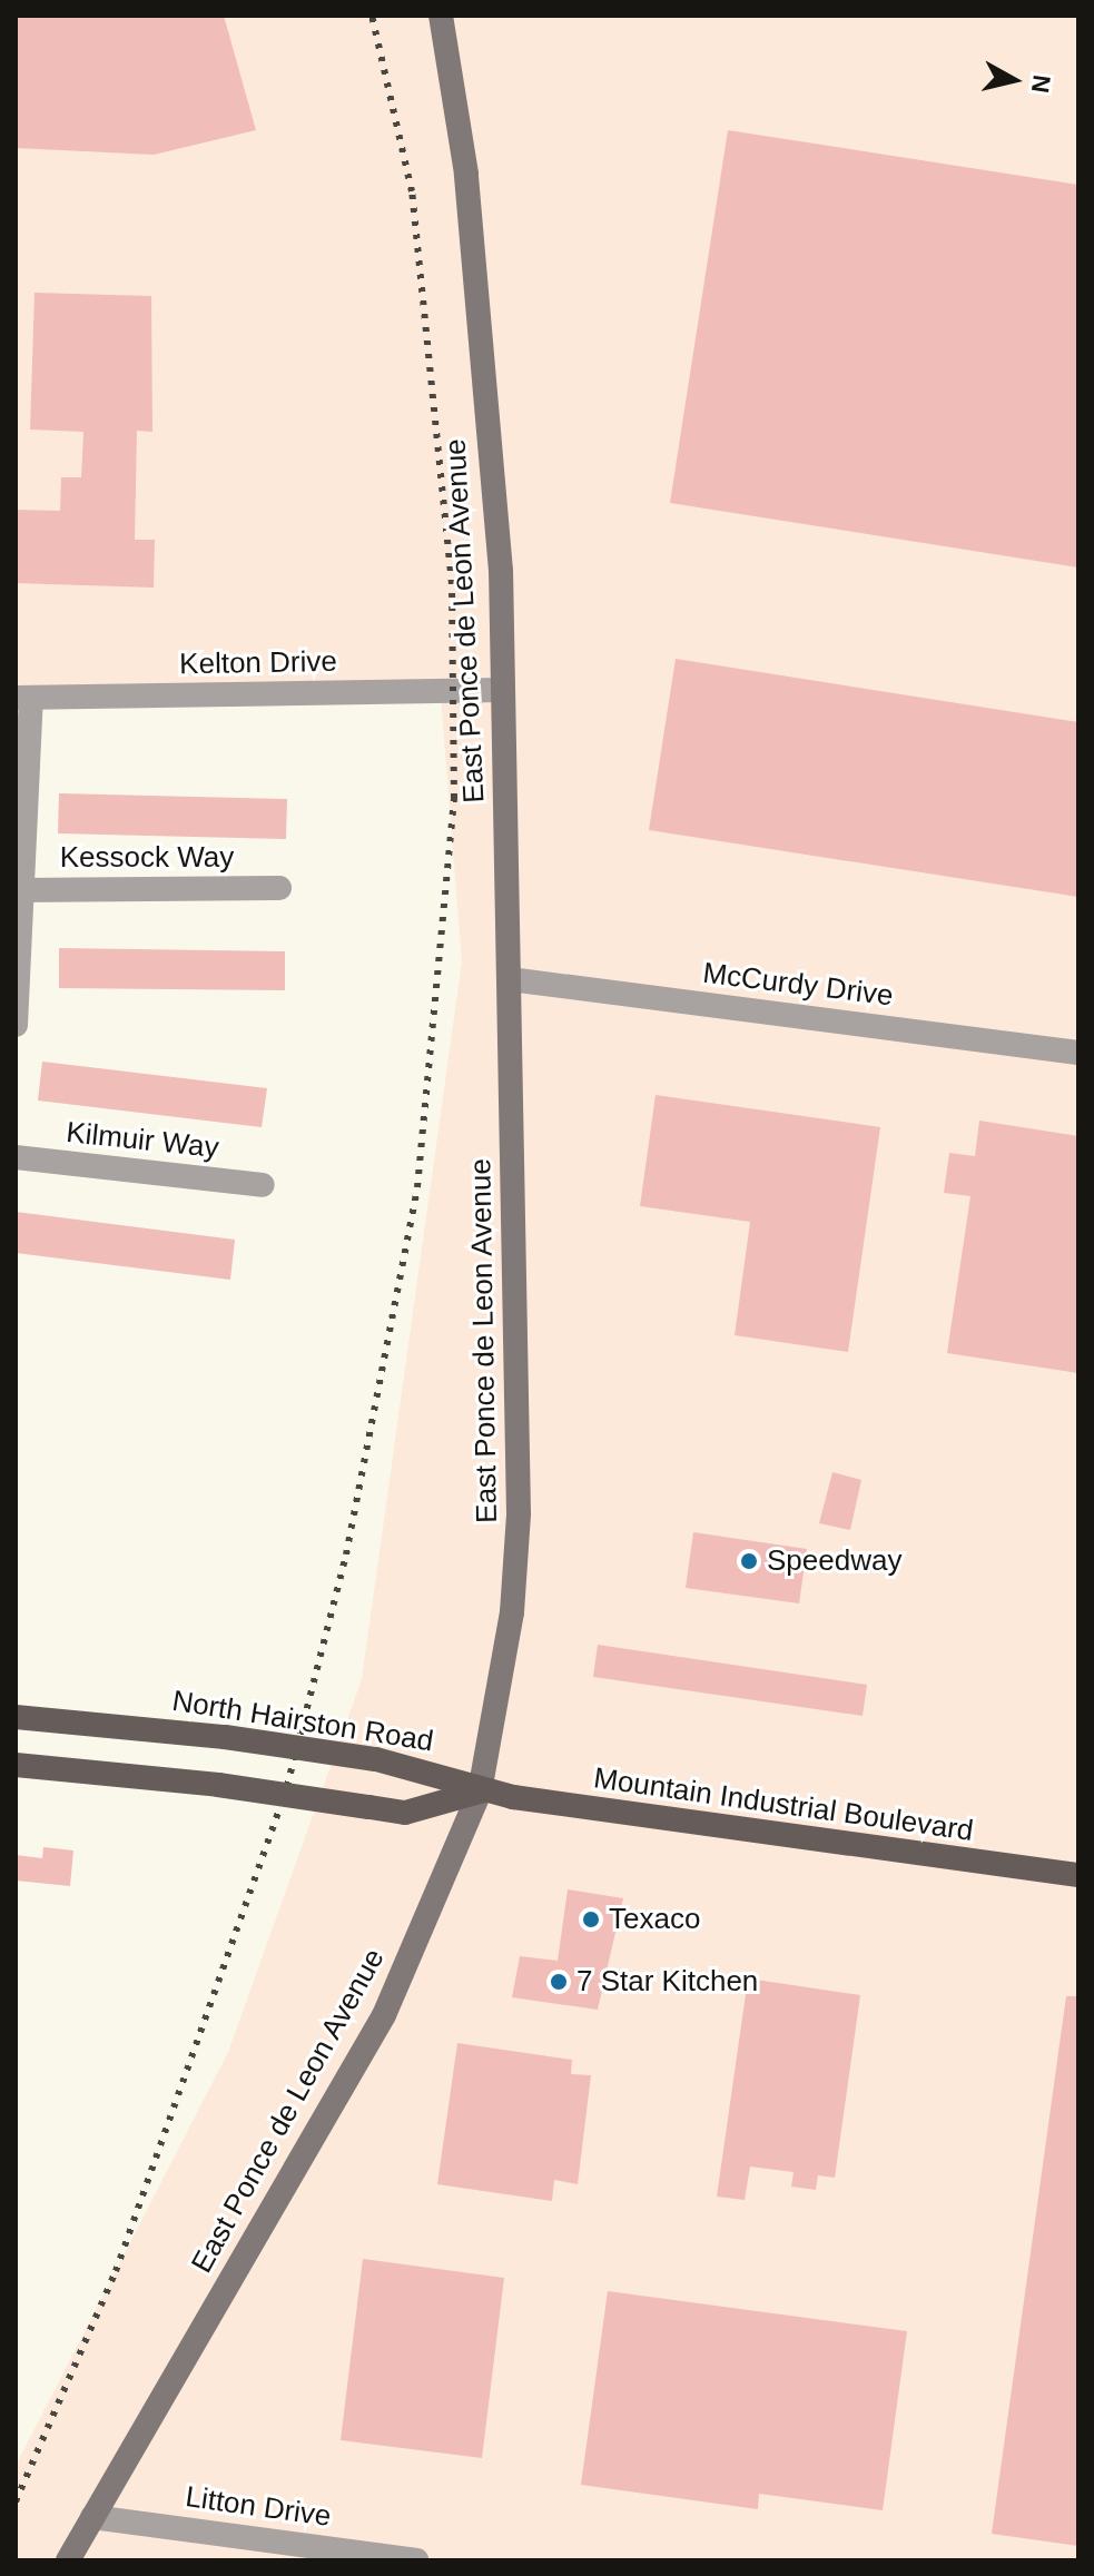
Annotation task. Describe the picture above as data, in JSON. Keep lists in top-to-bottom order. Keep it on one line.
{"streets":{"main road":["East Ponce de Leon Avenue","North Hairston Road","Mountain Industrial Boulevard"],"street":["Kelton Drive","Kessock Way","McCurdy Drive","Kilmuir Way","Litton Drive"]},"crossings":[["East Ponce de Leon Avenue","Kelton Drive"],["East Ponce de Leon Avenue","McCurdy Drive"],["East Ponce de Leon Avenue","North Hairston Road"],["East Ponce de Leon Avenue","Mountain Industrial Boulevard"],["East Ponce de Leon Avenue","Litton Drive"],["North Hairston Road","Mountain Industrial Boulevard"]],"places":["Speedway","Texaco","7 Star Kitchen"],"north":"right"}
